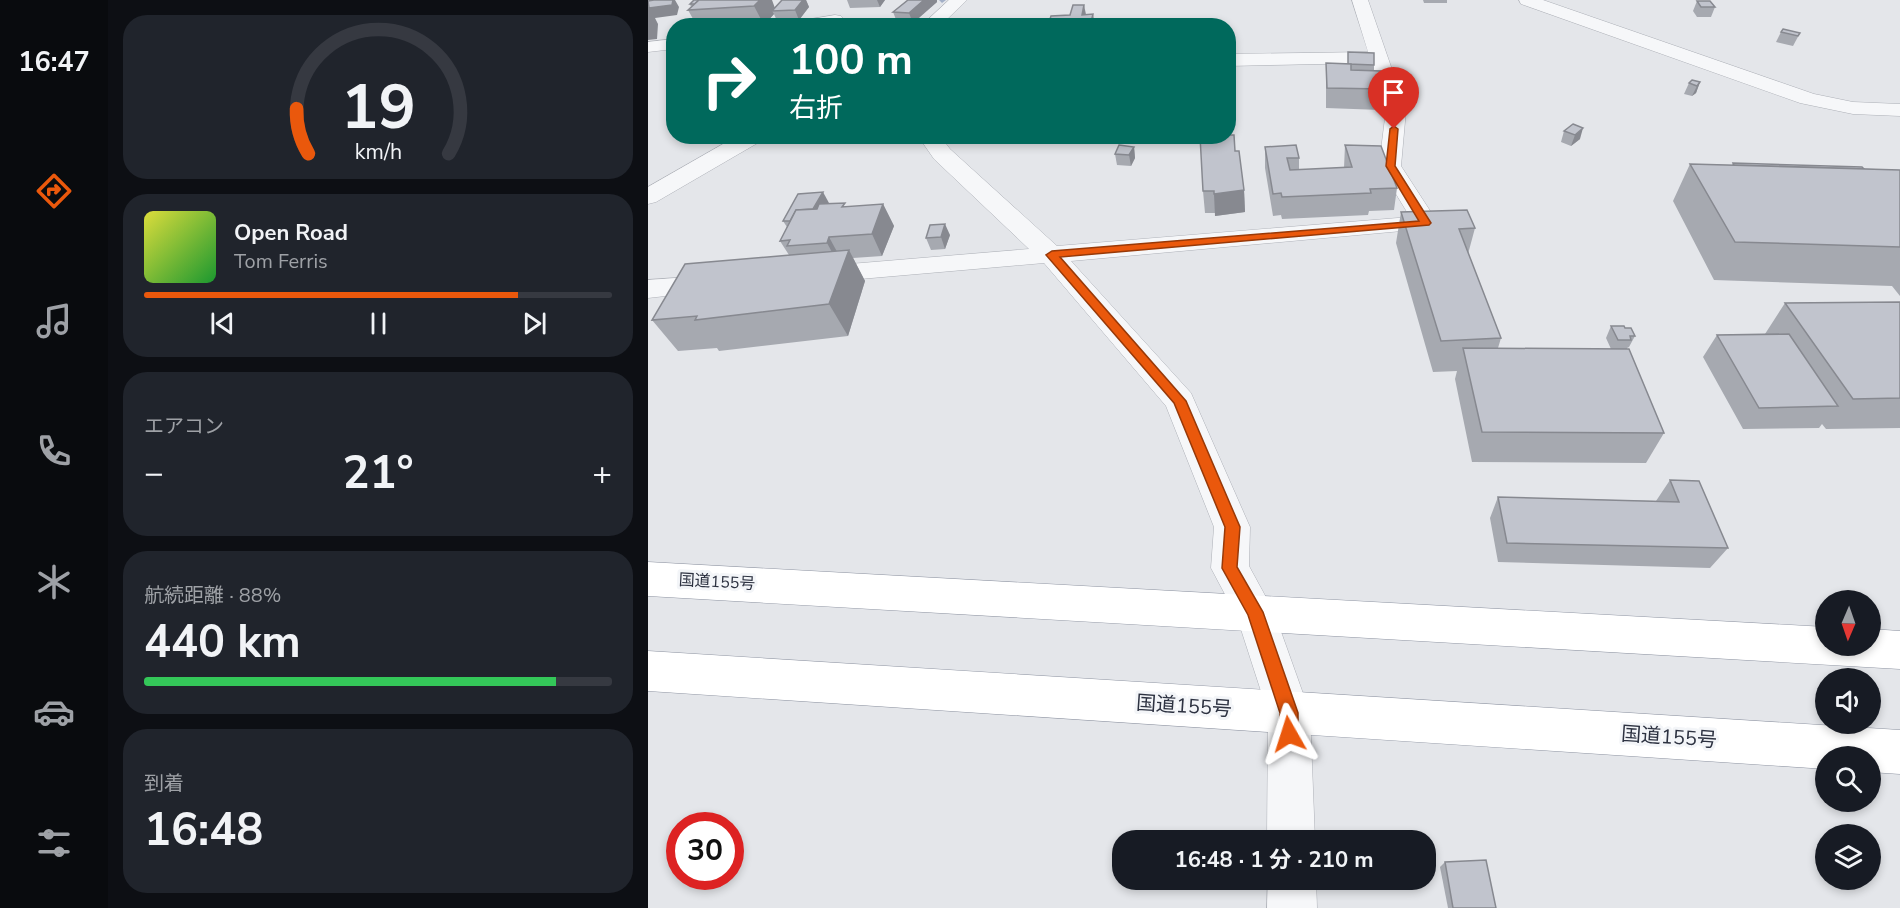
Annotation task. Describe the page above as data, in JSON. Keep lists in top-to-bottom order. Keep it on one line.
{"streets":{"highway":["国道155号"]},"north":"bottom","page":{"tabs":"16:47","turn":["100 m","右折"],"song":["Open Road","Tom Ferris"],"tile":["エアコン",["航続距離 · 88%","440 km"],["到着","16:48"]],"heat":["−","21°","+"],"limit":"30","trip":"16:48 · 1 分 · 210 m","gauge":["19","km/h"]}}
